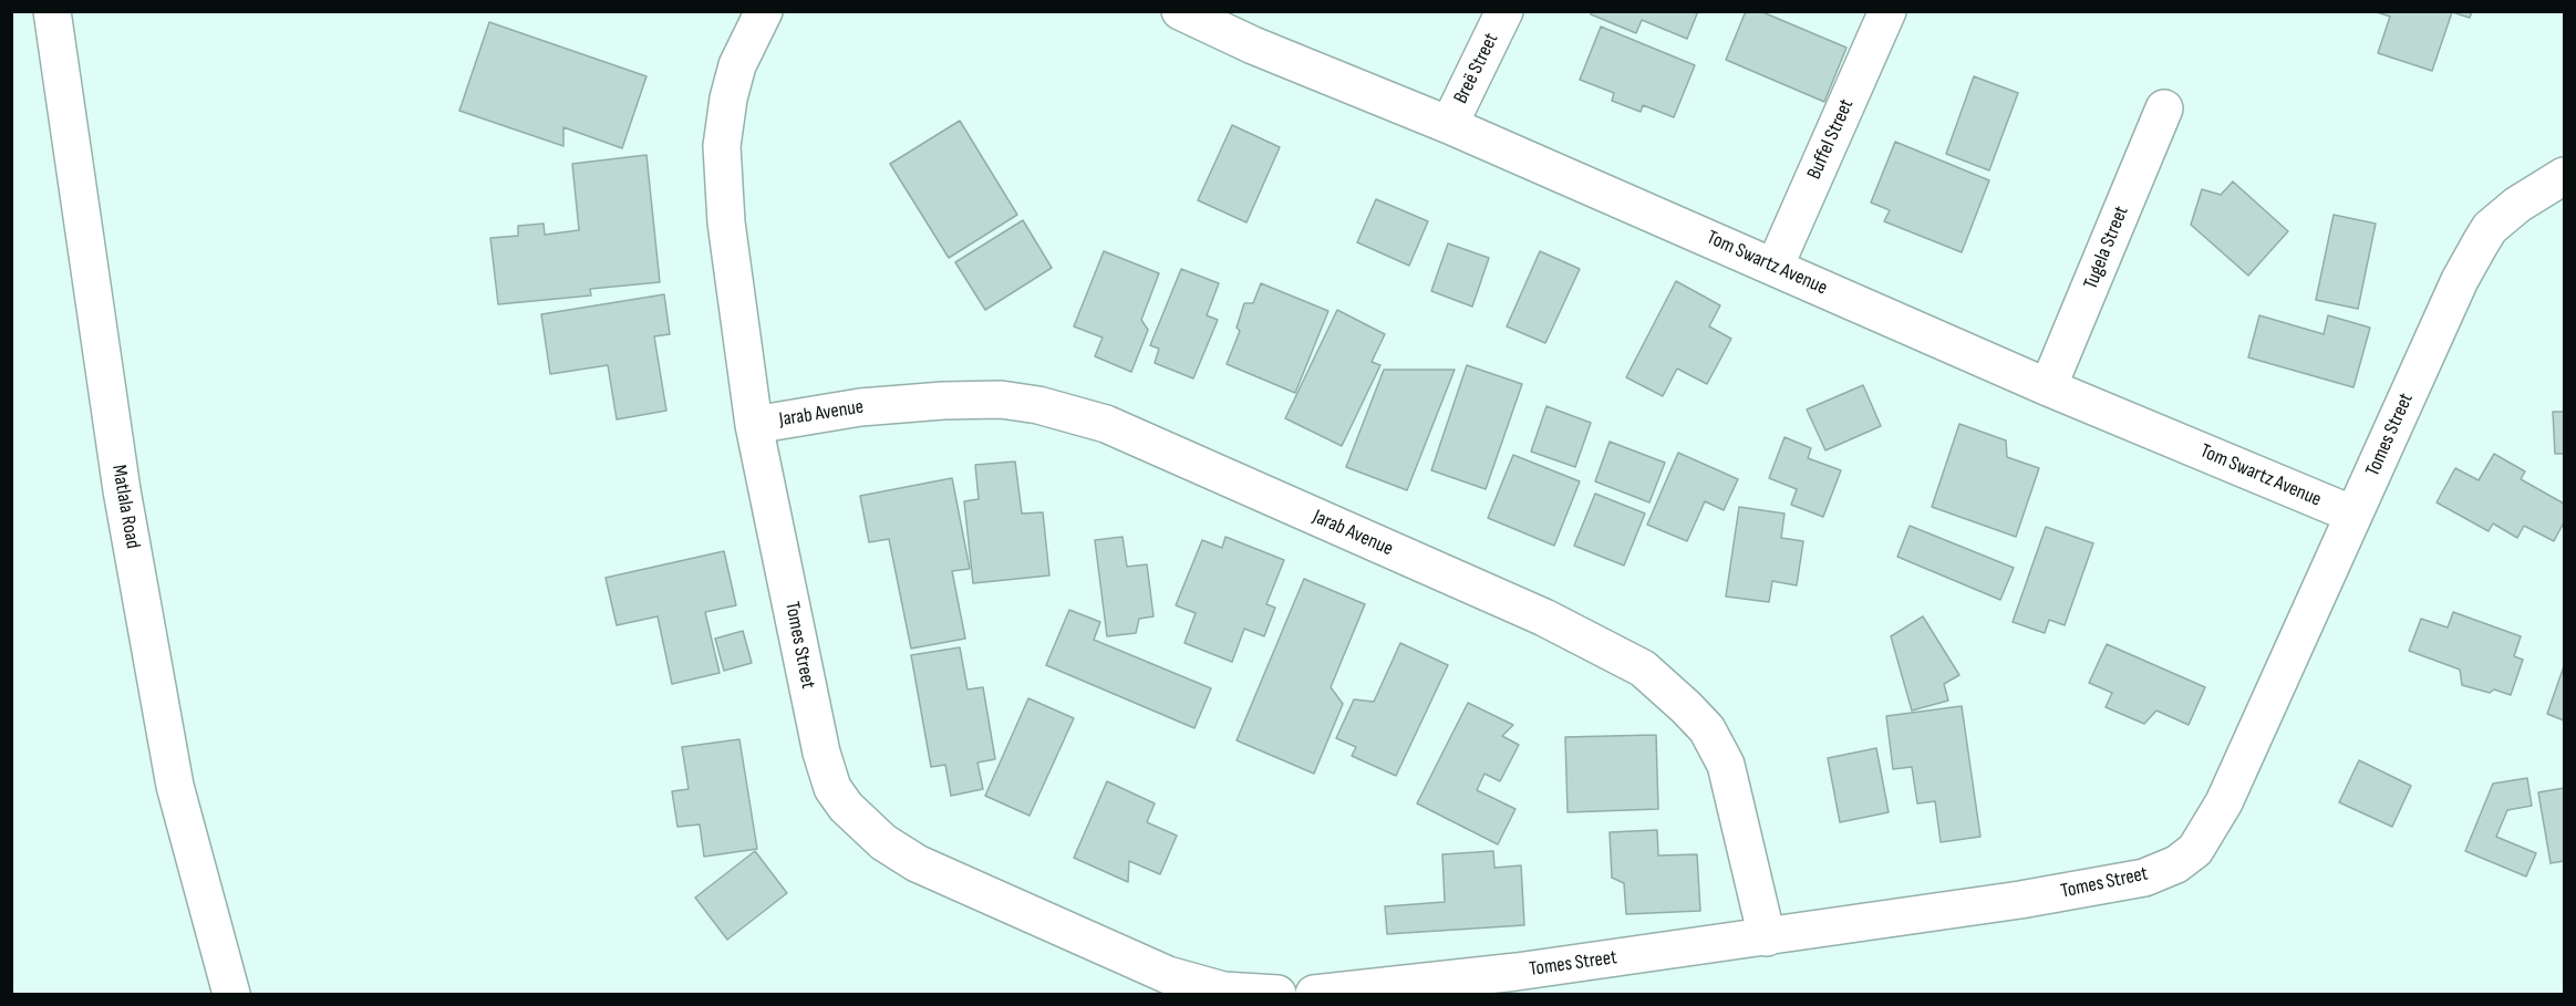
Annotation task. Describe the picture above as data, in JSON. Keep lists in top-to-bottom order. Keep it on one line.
{"streets":{"street":["Breë Street","Buffel Street","Tugela Street","Tom Swartz Avenue","Jarab Avenue","Tomes Street","Matlala Road"]},"crossings":[["Breë Street","Tom Swartz Avenue"],["Buffel Street","Tom Swartz Avenue"],["Tugela Street","Tom Swartz Avenue"],["Tom Swartz Avenue","Tomes Street"],["Jarab Avenue","Tomes Street"]]}
